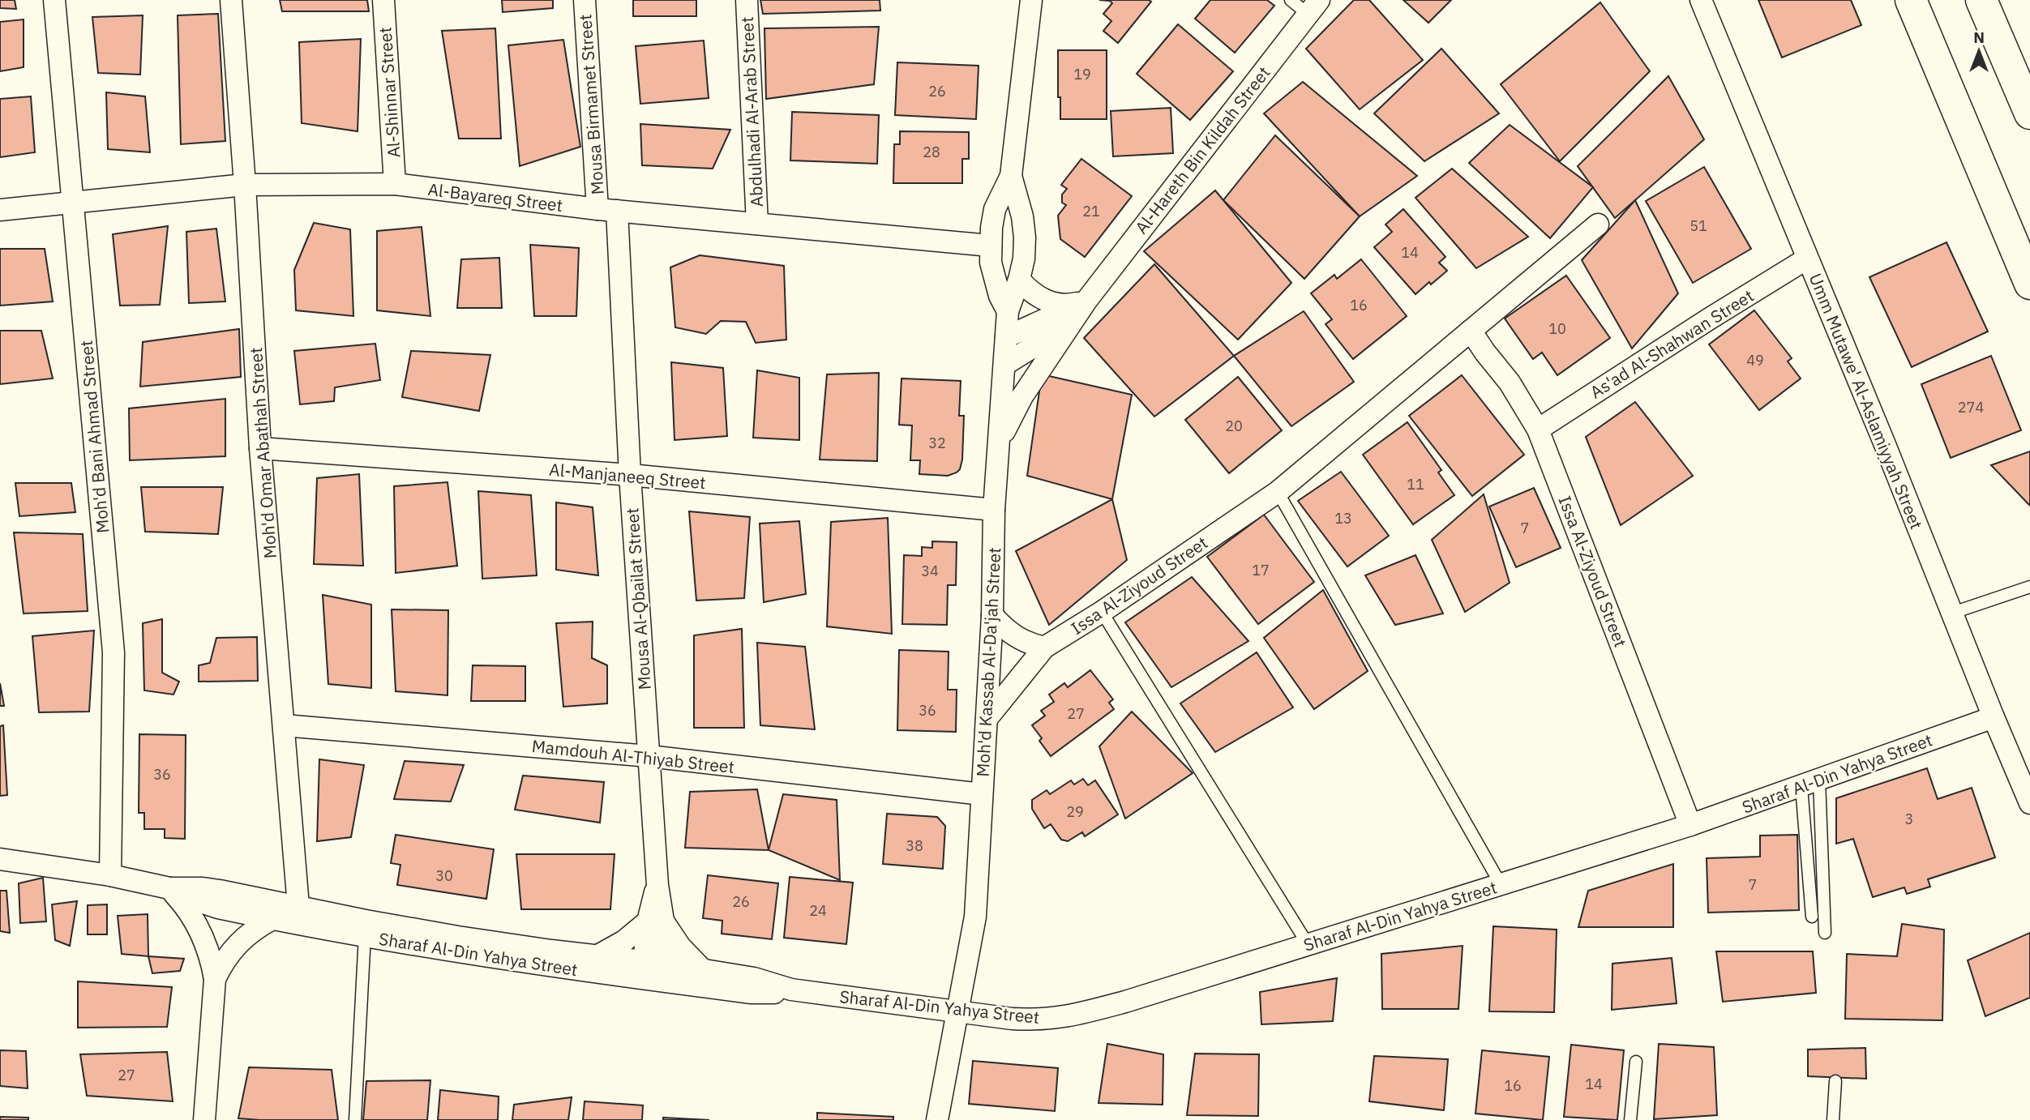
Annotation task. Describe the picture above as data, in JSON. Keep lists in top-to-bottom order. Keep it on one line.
{"streets":{"street":["Al-Shinnar Street","Mousa Birmamet Street","Abdulhadi Al-Arab Street","Al-Hareth Bin Kildah Street","Al-Bayareq Street","As'ad Al-Shahwan Street","Umm Mutawe' Al-Aslamiyyah Street","Moh'd Bani Ahmad Street","Moh'd Omar Abathah Street","Al-Manjaneeq Street","Issa Al-Ziyoud Street","Mousa Al-Qbailat Street","Moh'd Kassab Al-Da'jah Street","Mamdouh Al-Thiyab Street","Sharaf Al-Din Yahya Street"]},"crossings":[["Al-Shinnar Street","Al-Bayareq Street"],["Mousa Birmamet Street","Al-Bayareq Street"],["Mousa Birmamet Street","Mousa Al-Qbailat Street"],["Abdulhadi Al-Arab Street","Al-Bayareq Street"],["Al-Hareth Bin Kildah Street","Moh'd Kassab Al-Da'jah Street"],["Al-Bayareq Street","Moh'd Bani Ahmad Street"],["Al-Bayareq Street","Moh'd Omar Abathah Street"],["Al-Bayareq Street","Mousa Al-Qbailat Street"],["Al-Bayareq Street","Moh'd Kassab Al-Da'jah Street"],["As'ad Al-Shahwan Street","Umm Mutawe' Al-Aslamiyyah Street"],["As'ad Al-Shahwan Street","Issa Al-Ziyoud Street"],["Umm Mutawe' Al-Aslamiyyah Street","Sharaf Al-Din Yahya Street"],["Moh'd Bani Ahmad Street","Sharaf Al-Din Yahya Street"],["Moh'd Omar Abathah Street","Al-Manjaneeq Street"],["Moh'd Omar Abathah Street","Mamdouh Al-Thiyab Street"],["Moh'd Omar Abathah Street","Sharaf Al-Din Yahya Street"],["Al-Manjaneeq Street","Mousa Al-Qbailat Street"],["Al-Manjaneeq Street","Moh'd Kassab Al-Da'jah Street"],["Issa Al-Ziyoud Street","Moh'd Kassab Al-Da'jah Street"],["Issa Al-Ziyoud Street","Sharaf Al-Din Yahya Street"],["Mousa Al-Qbailat Street","Mamdouh Al-Thiyab Street"],["Mousa Al-Qbailat Street","Sharaf Al-Din Yahya Street"],["Moh'd Kassab Al-Da'jah Street","Mamdouh Al-Thiyab Street"],["Moh'd Kassab Al-Da'jah Street","Sharaf Al-Din Yahya Street"]],"house_numbers":["19","26","28","21","51","14","16","10","49","274","20","32","11","13","7","17","34","36","27","36","29","3","38","30","7","26","24","27","14","16"],"north":"top"}
